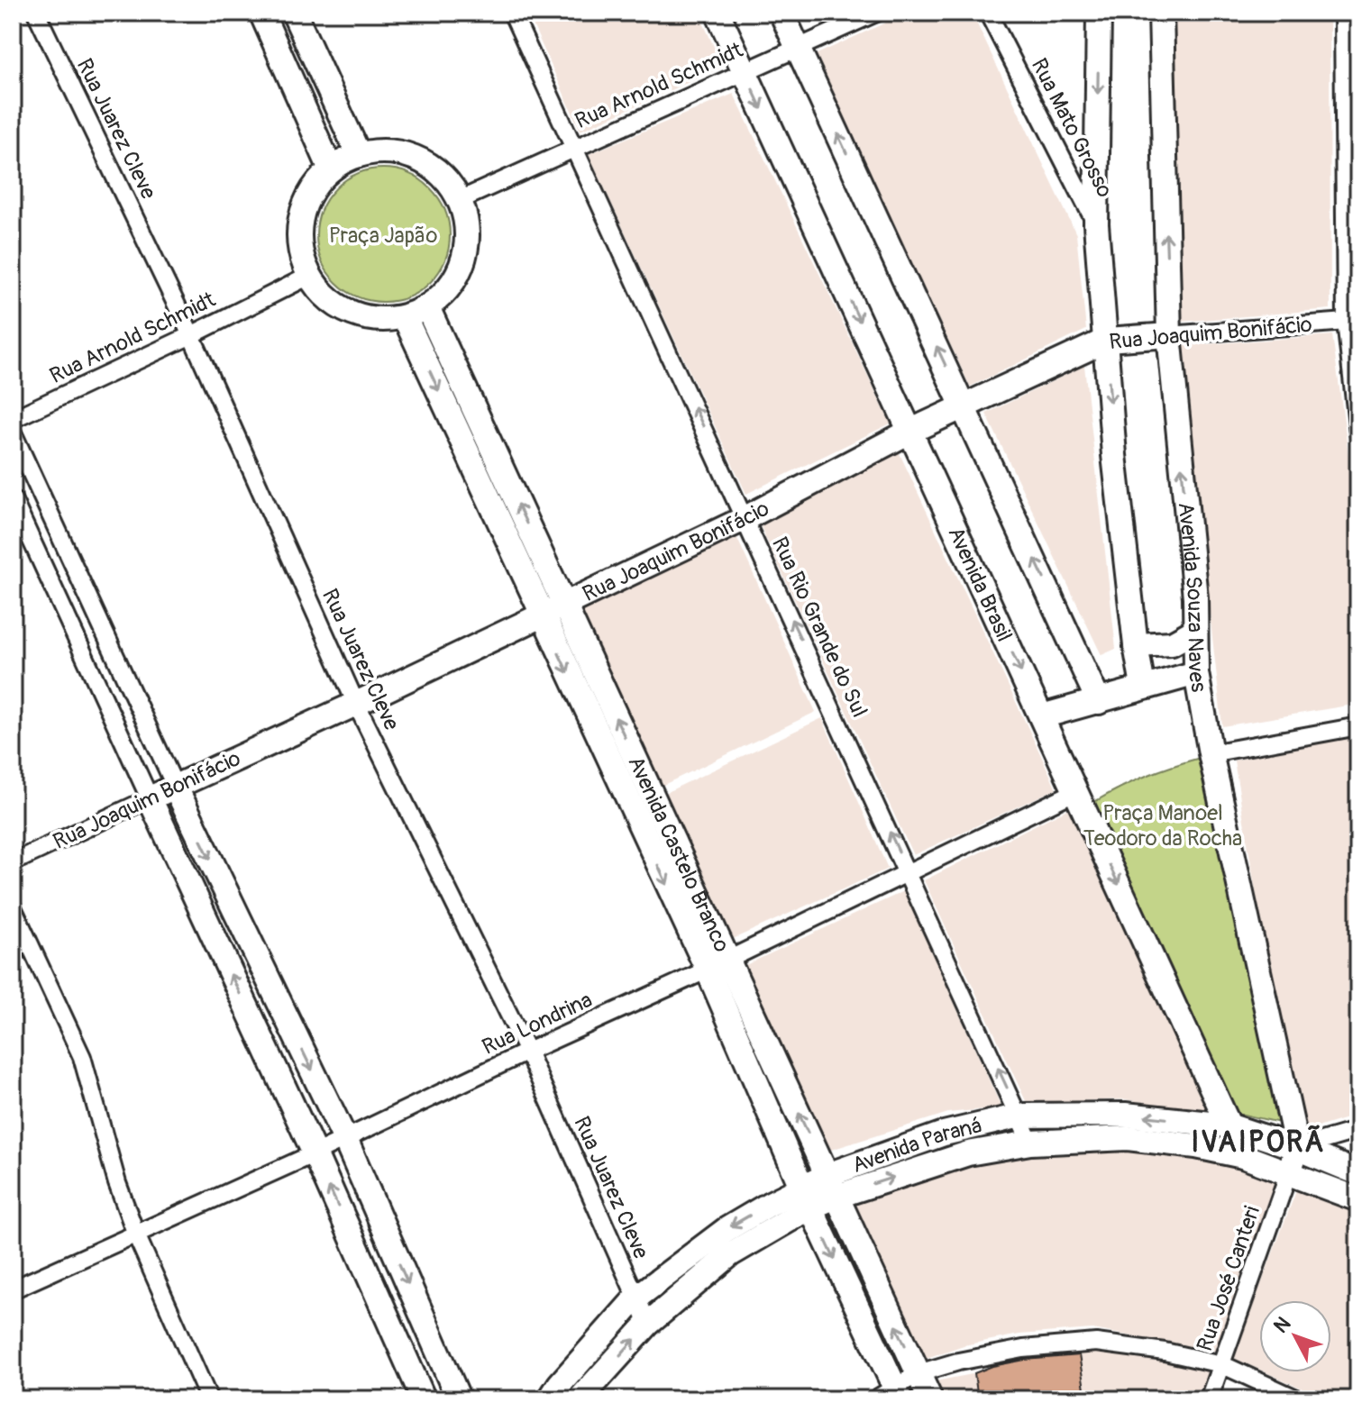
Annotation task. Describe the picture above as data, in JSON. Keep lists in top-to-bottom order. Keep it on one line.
{"streets":{"street":["Rua Arnold Schmidt","Rua Mato Grosso","Rua Juarez Cleve","Rua Joaquim Bonifácio","Avenida Brasil","Avenida Souza Naves","Rua Rio Grande do Sul","Avenida Castelo Branco","Rua Londrina","Avenida Paraná","Rua José Canteri"]},"crossings":[["Rua Arnold Schmidt","Rua Juarez Cleve"],["Rua Arnold Schmidt","Avenida Brasil"],["Rua Arnold Schmidt","Rua Rio Grande do Sul"],["Rua Arnold Schmidt","Avenida Castelo Branco"],["Rua Juarez Cleve","Rua Joaquim Bonifácio"],["Rua Juarez Cleve","Rua Londrina"],["Rua Juarez Cleve","Avenida Paraná"],["Rua Joaquim Bonifácio","Avenida Brasil"],["Rua Joaquim Bonifácio","Avenida Souza Naves"],["Rua Joaquim Bonifácio","Rua Rio Grande do Sul"],["Rua Joaquim Bonifácio","Avenida Castelo Branco"],["Avenida Brasil","Rua Londrina"],["Avenida Brasil","Avenida Paraná"],["Avenida Souza Naves","Avenida Paraná"],["Rua Rio Grande do Sul","Rua Londrina"],["Rua Rio Grande do Sul","Avenida Paraná"],["Avenida Castelo Branco","Rua Londrina"],["Avenida Castelo Branco","Avenida Paraná"],["Avenida Paraná","Rua José Canteri"]],"one_way":["Rua Rio Grande do Sul"],"districts":["IVAIPORÃ"],"parks":["Praça Japão","Praça Manoel Teodoro da Rocha"],"north":"top left"}
